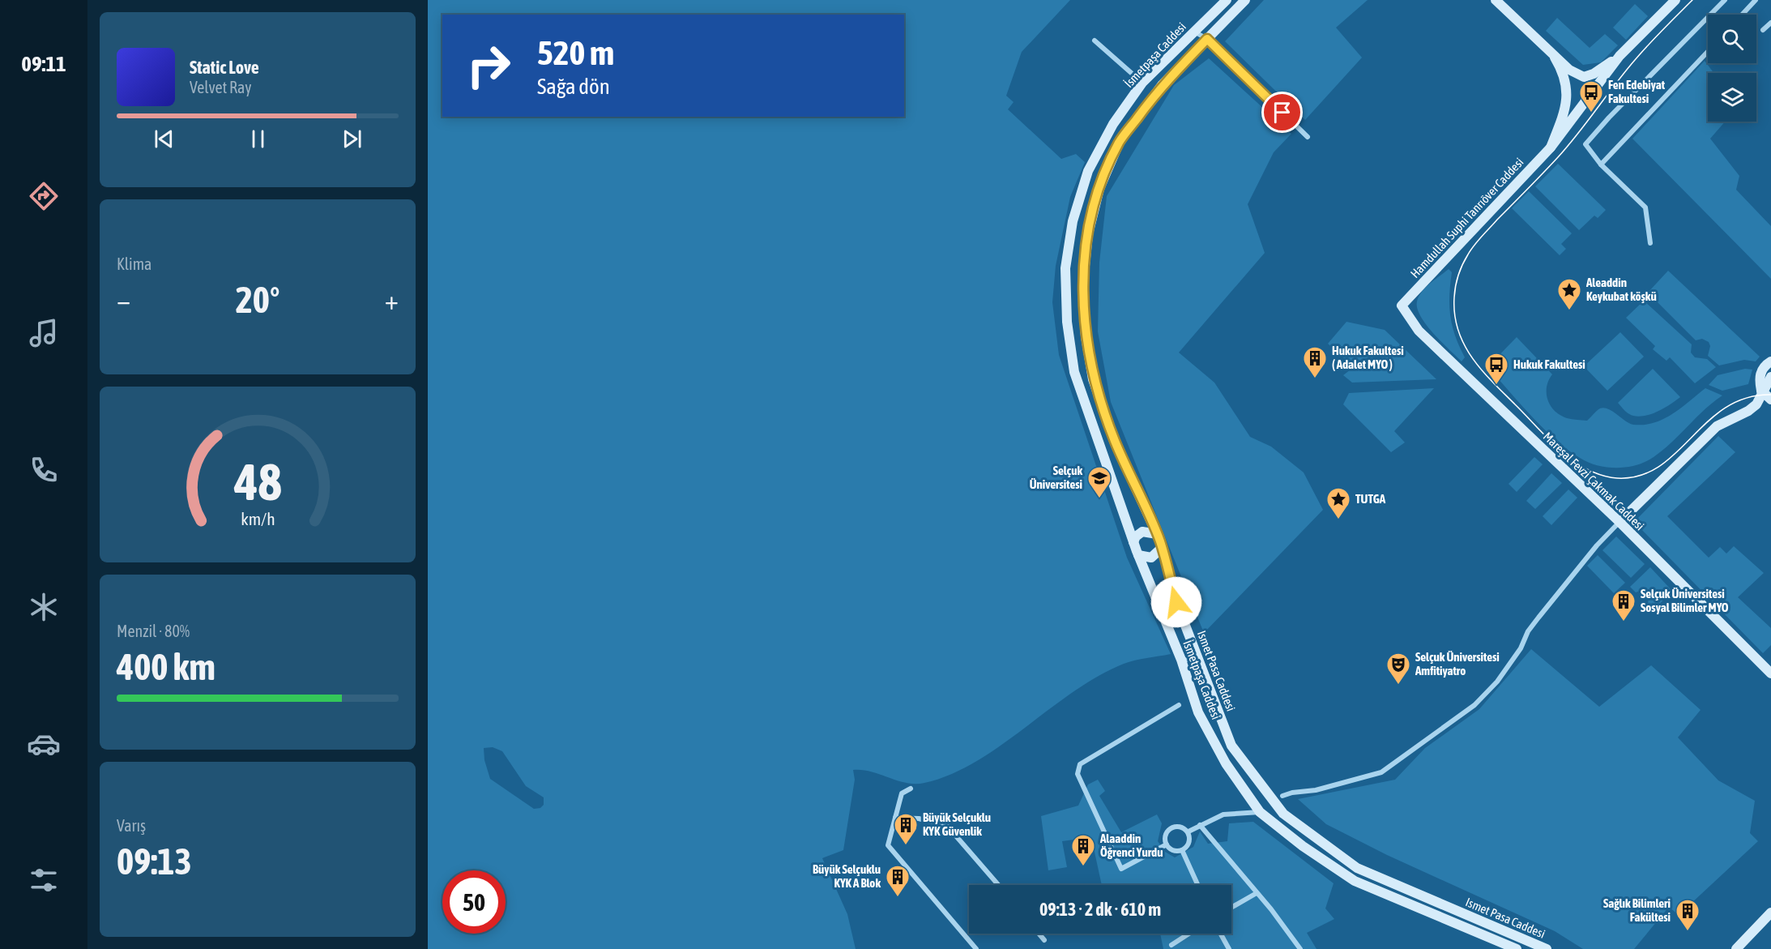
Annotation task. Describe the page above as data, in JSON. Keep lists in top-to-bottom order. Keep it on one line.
{"streets":{"main road":["İsmetpaşa Caddesi","Hamdullah Suphi Tanrıöver Caddesi","Mareşal Fevzi Çakmak Caddesi","Ismet Pasa Caddesi"]},"crossings":[["İsmetpaşa Caddesi","Ismet Pasa Caddesi"],["Hamdullah Suphi Tanrıöver Caddesi","Mareşal Fevzi Çakmak Caddesi"]],"places":{"bus stop":["Fen Edebiyat Fakultesi","Hukuk Fakultesi"],"place":["Aleaddin Keykubat köşkü","TUTGA"],"building":["Hukuk Fakultesi ( Adalet MYO )","Selçuk Üniversitesi Sosyal Bilimler MYO","Büyük Selçuklu KYK Güvenlik","Alaaddin Öğrenci Yurdu","Büyük Selçuklu KYK A Blok","Sağlık Bilimleri Fakültesi"],"school or university":["Selçuk Üniversitesi"],"theatre":["Selçuk Üniversitesi Amfitiyatro"]},"page":{"tabs":"09:11","turn":["520 m","Sağa dön"],"song":["Static Love","Velvet Ray"],"tile":["Klima",["Menzil · 80%","400 km"],["Varış","09:13"]],"heat":["−","20°","+"],"limit":"50","trip":"09:13 · 2 dk · 610 m","gauge":["48","km/h"]}}
